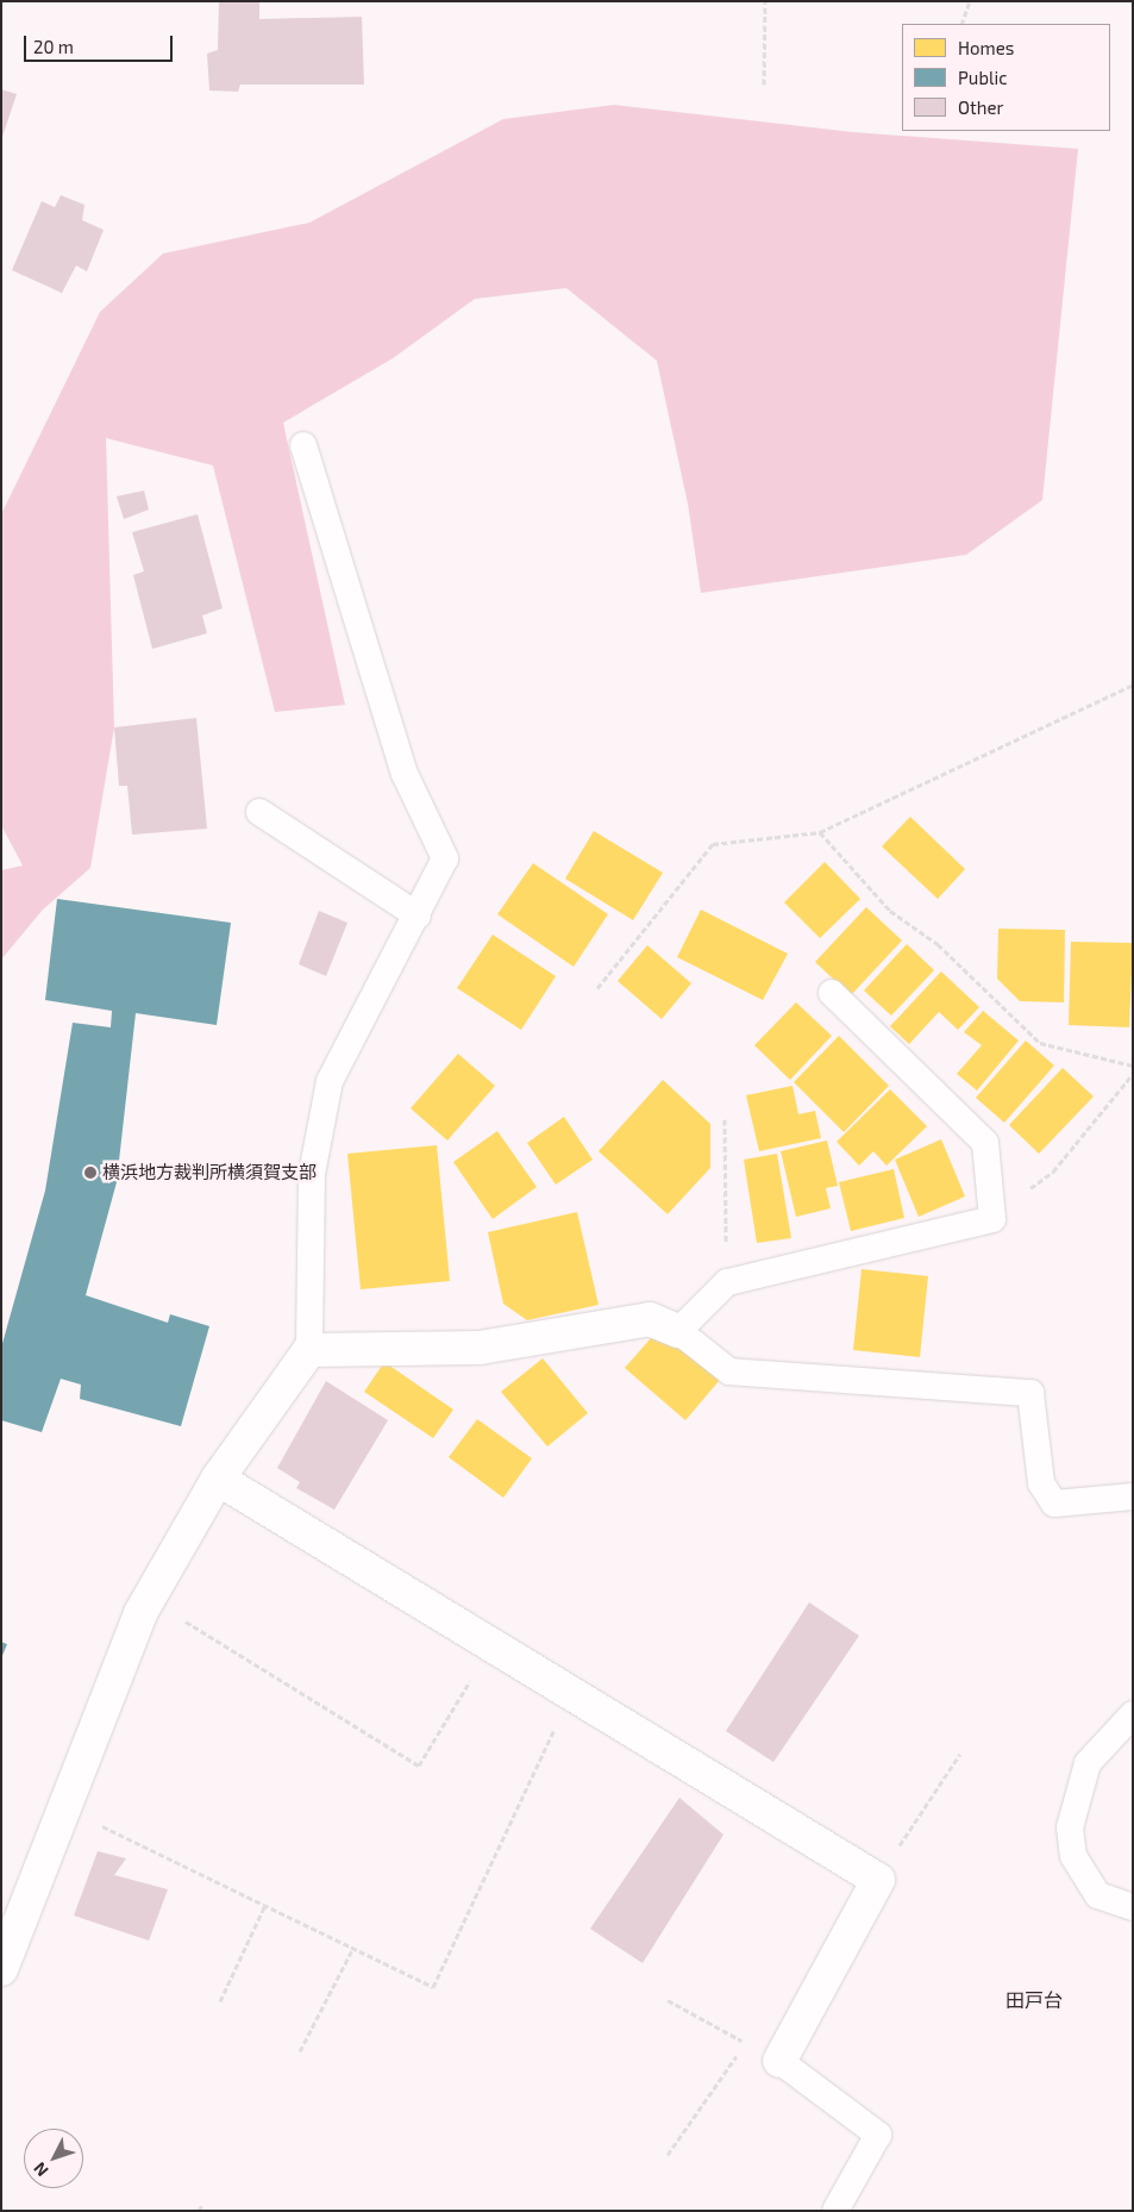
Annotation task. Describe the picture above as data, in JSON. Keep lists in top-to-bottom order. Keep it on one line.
{"districts":["田戸台"],"places":["横浜地方裁判所横須賀支部"],"legend":["Homes","Public","Other"],"scale_bar":"20 m","north":"bottom left"}
